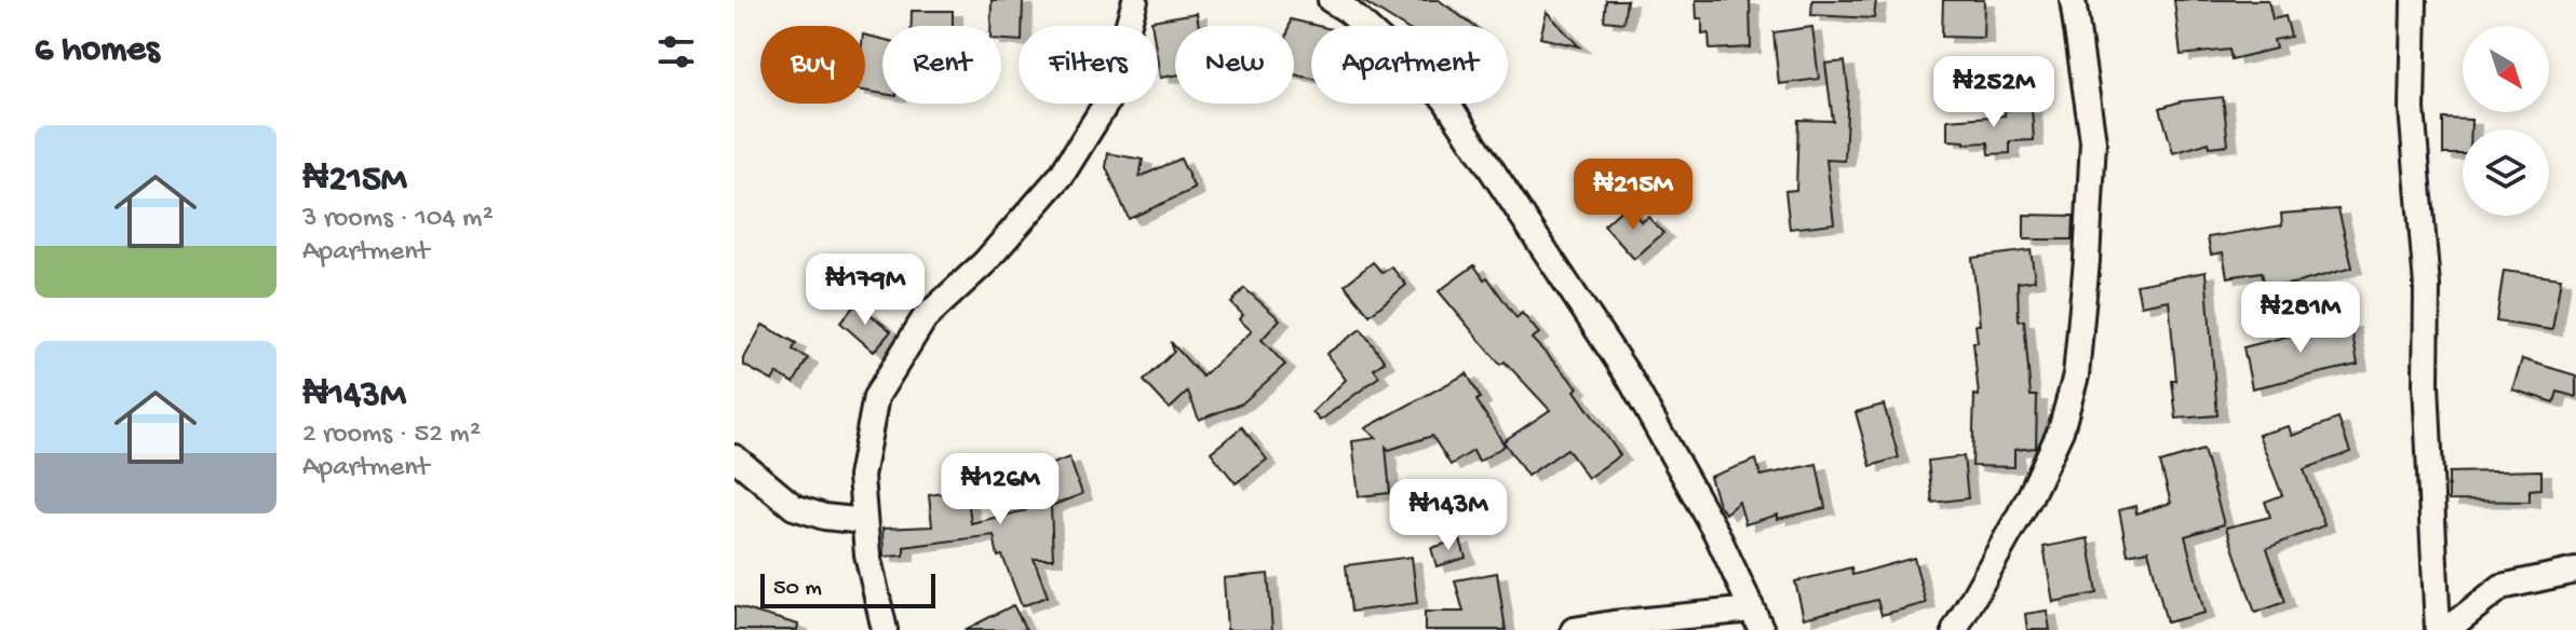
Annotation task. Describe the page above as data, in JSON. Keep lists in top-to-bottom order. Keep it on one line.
{"scale_bar":"50 m","north":"bottom right","page":{"heading":"6 homes","chip":["Buy","Rent","Filters","New","Apartment"],"price":["₦252M","₦215M","₦179M","₦281M","₦126M","₦143M"],"list":[{"name":"₦215M","note":"3 rooms · 104 m² · Apartment"},{"name":"₦143M","note":"2 rooms · 52 m² · Apartment"}],"scale":"50 m"}}
